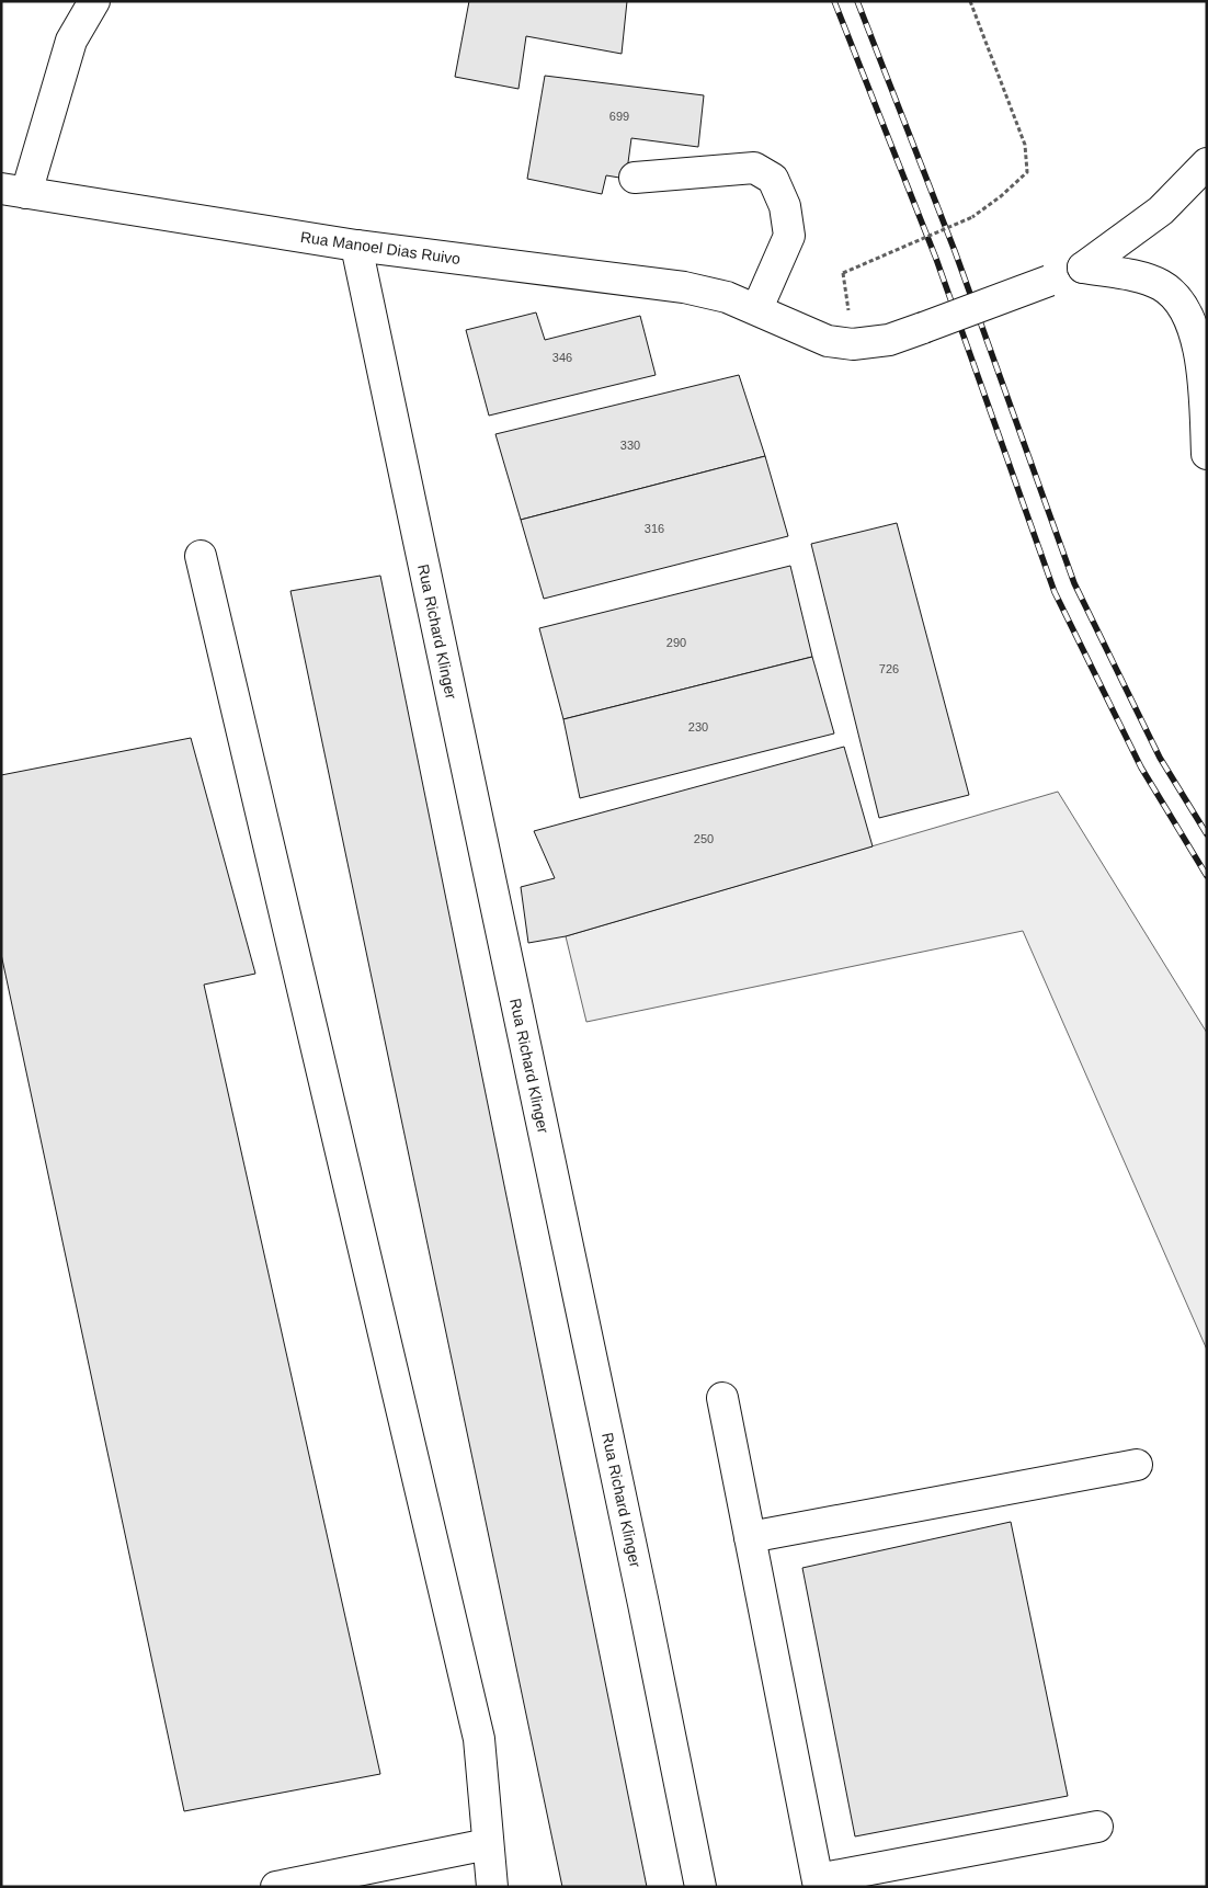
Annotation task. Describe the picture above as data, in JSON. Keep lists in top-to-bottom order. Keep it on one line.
{"streets":{"street":["Rua Manoel Dias Ruivo","Rua Richard Klinger"]},"crossings":[["Rua Manoel Dias Ruivo","Rua Richard Klinger"]],"house_numbers":["699","346","330","316","290","726","230","250"]}
